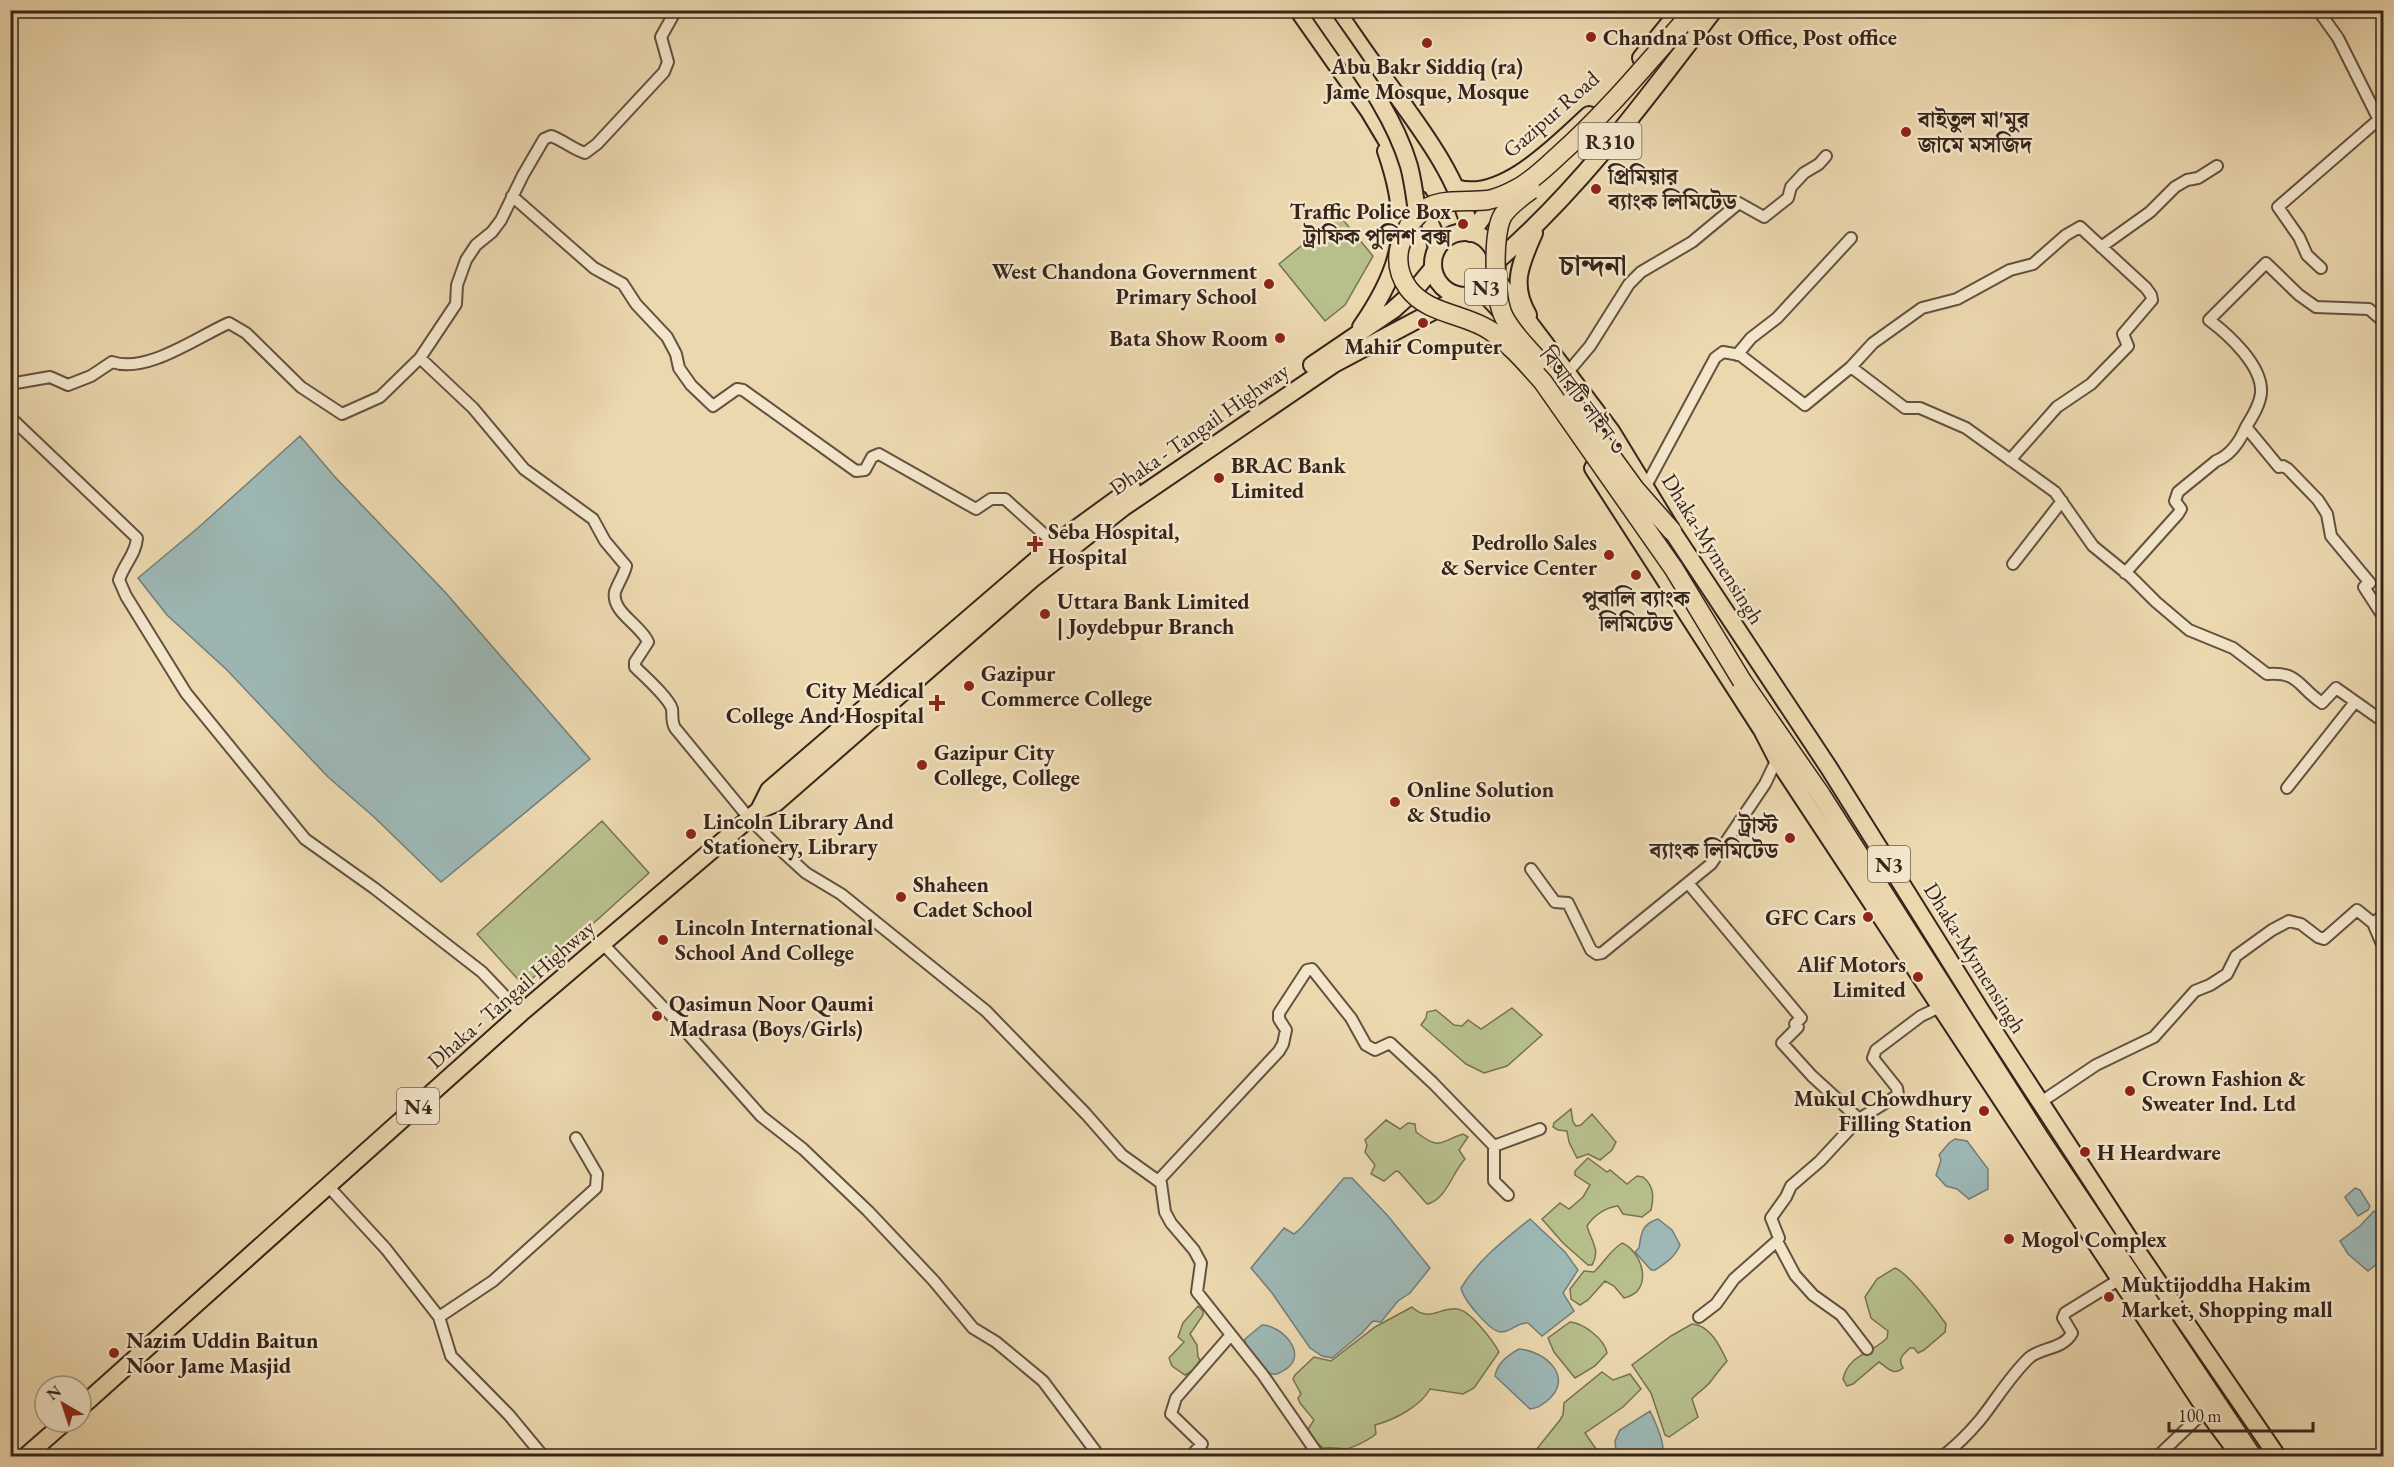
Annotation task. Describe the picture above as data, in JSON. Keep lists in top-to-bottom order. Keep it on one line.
{"streets":{"highway":["বিআরটি লাইন ৩"],"main road":["Gazipur Road","R310","N3","Dhaka - Tangail Highway","Dhaka-Mymensingh","N4"]},"crossings":[["Gazipur Road","বিআরটি লাইন ৩"],["R310","N3"],["R310","Dhaka - Tangail Highway"],["R310","Dhaka-Mymensingh"],["N3","Dhaka - Tangail Highway"],["N3","Dhaka-Mymensingh"],["বিআরটি লাইন ৩","Dhaka-Mymensingh"],["Dhaka - Tangail Highway","Dhaka-Mymensingh"]],"districts":["চান্দনা"],"places":{"other":["Chandna Post Office, Post office","Abu Bakr Siddiq (ra) Jame Mosque, Mosque","বাইতুল মা'মুর জামে মসজিদ","প্রিমিয়ার ব্যাংক লিমিটেড","Traffic Police Box ট্রাফিক পুলিশ বক্স","West Chandona Government Primary School","Mahir Computer","Bata Show Room","BRAC Bank Limited","Pedrollo Sales & Service Center","পুবালি ব্যাংক লিমিটেড","Uttara Bank Limited | Joydebpur Branch","Gazipur Commerce College","Gazipur City College, College","Online Solution & Studio","Lincoln Library And Stationery, Library","ট্রাস্ট ব্যাংক লিমিটেড","Shaheen Cadet School","GFC Cars","Lincoln International School And College","Alif Motors Limited","Qasimun Noor Qaumi Madrasa (Boys/Girls)","Crown Fashion & Sweater Ind. Ltd","Mukul Chowdhury Filling Station","H Heardware","Mogol Complex","Muktijoddha Hakim Market, Shopping mall","Nazim Uddin Baitun Noor Jame Masjid"],"health":["Seba Hospital, Hospital","City Medical College And Hospital"]},"scale_bar":"100 m","north":"top left"}
